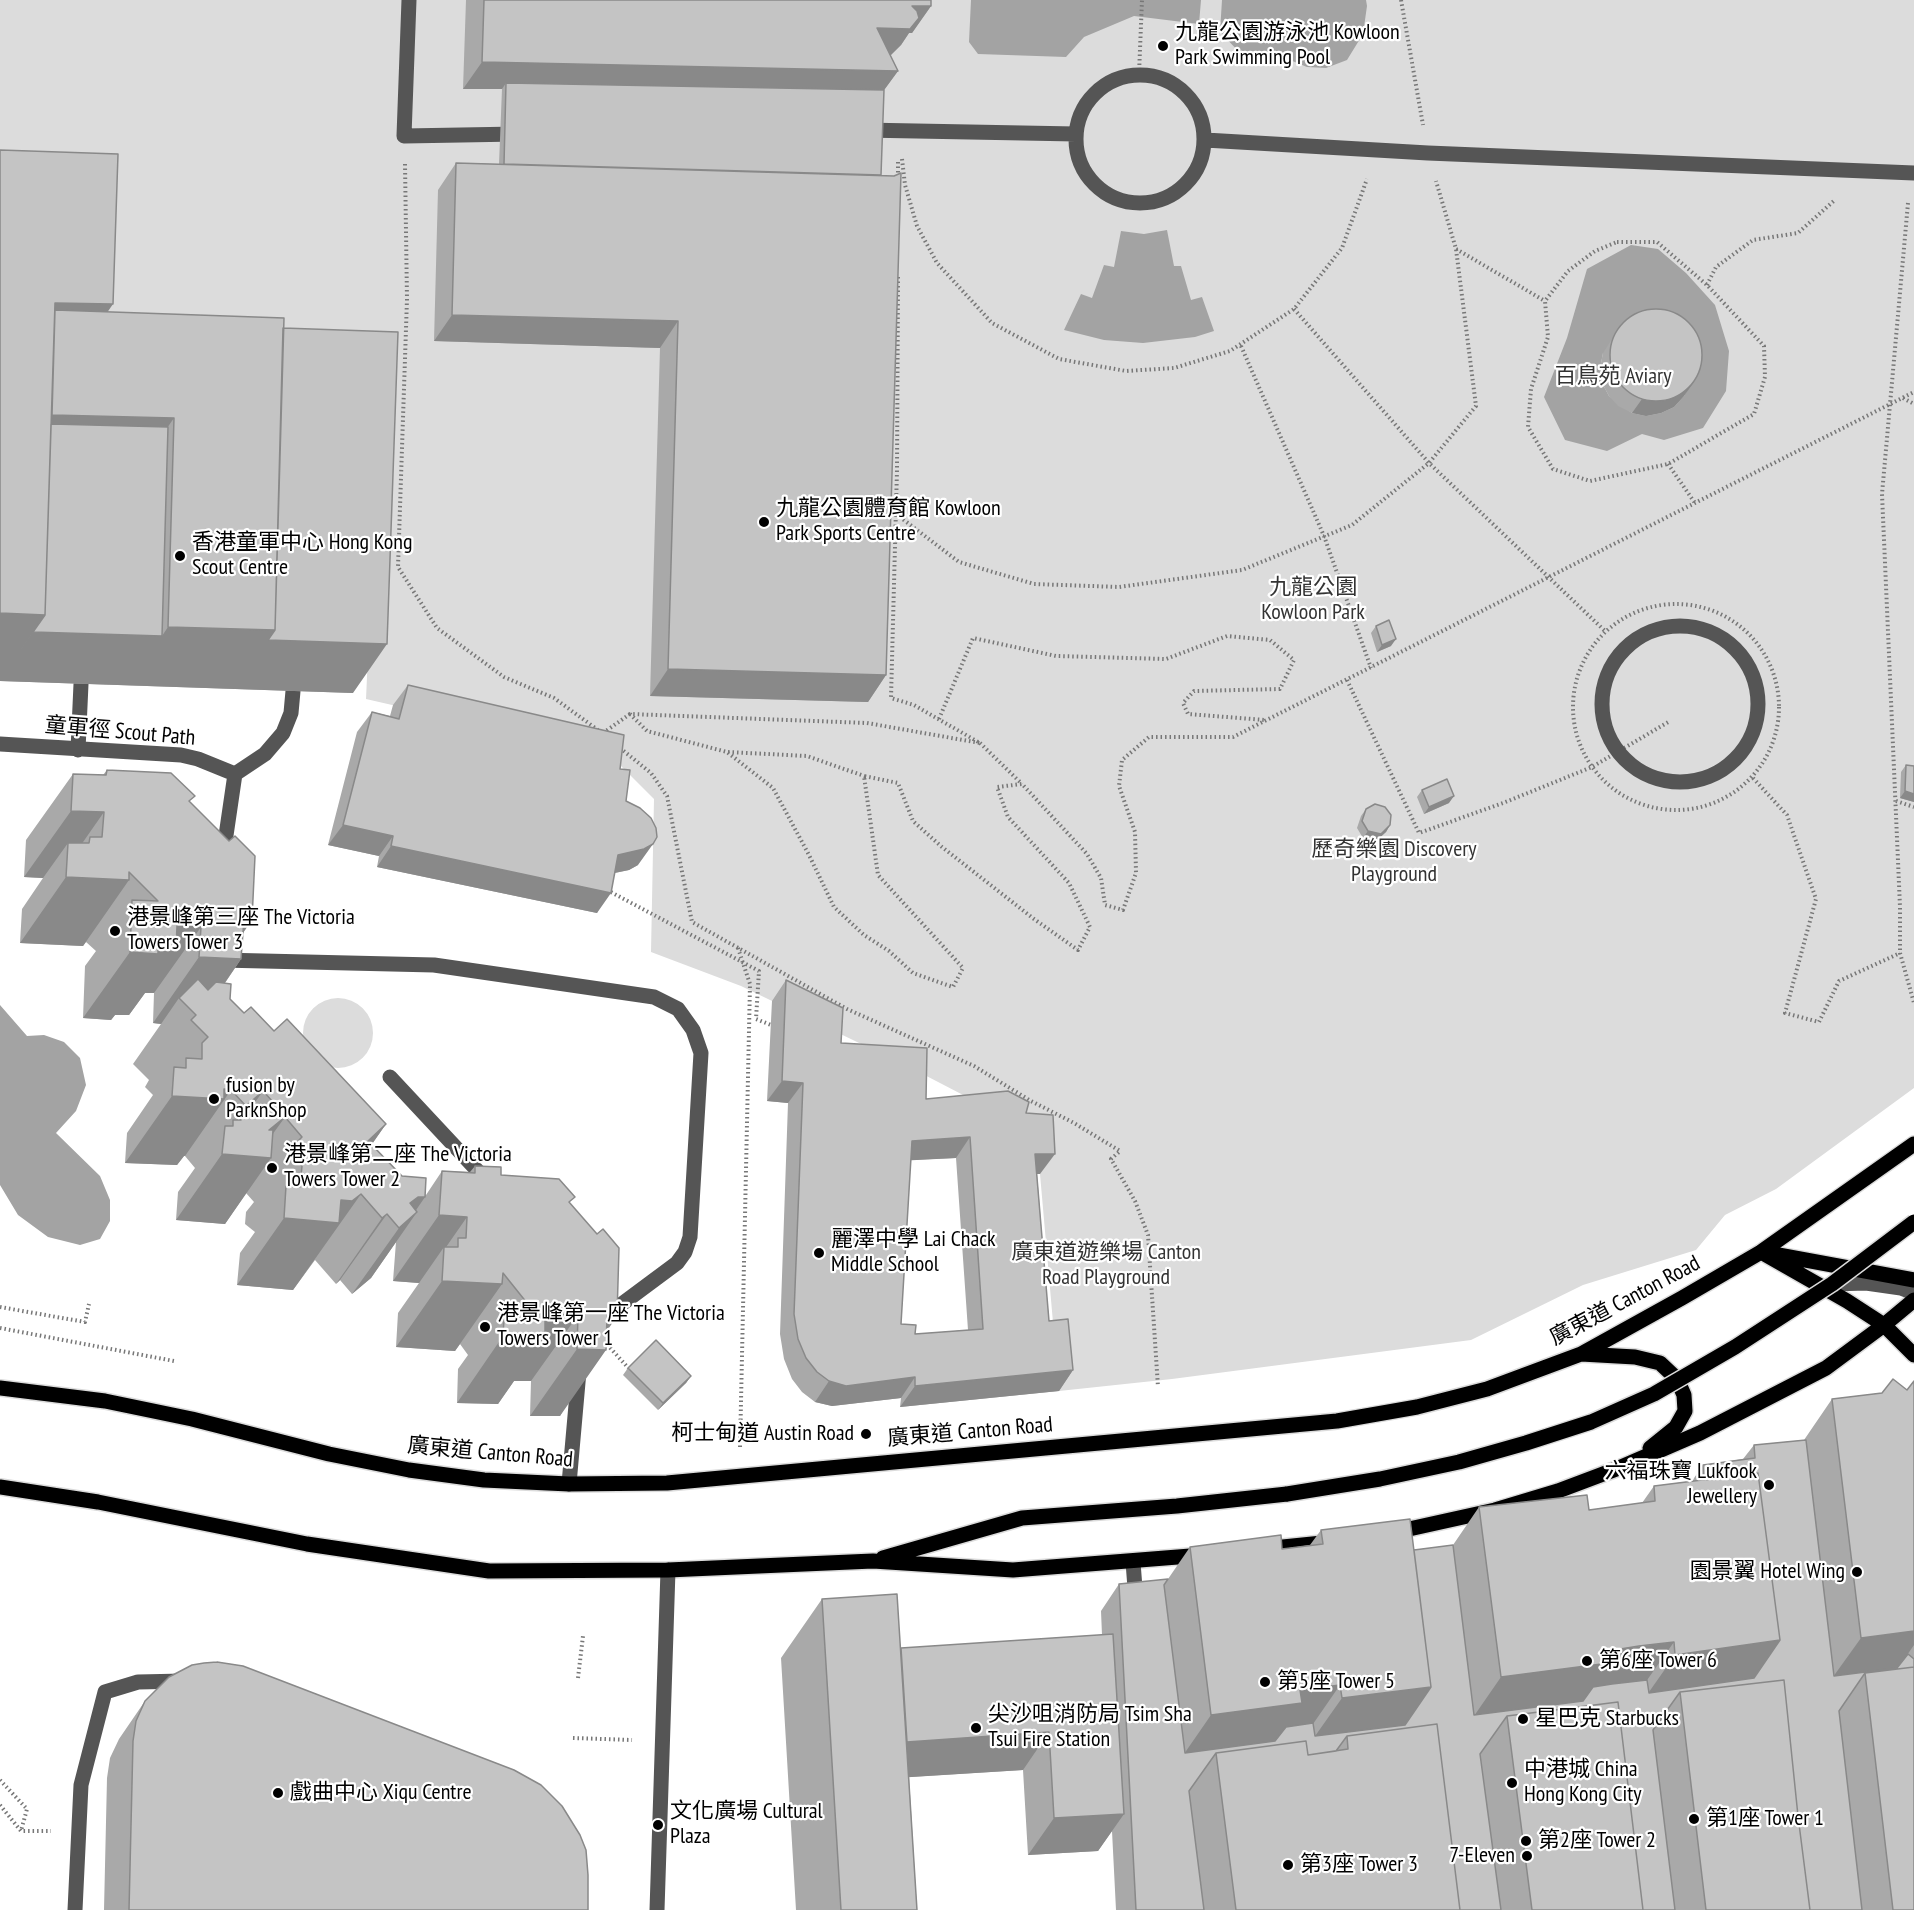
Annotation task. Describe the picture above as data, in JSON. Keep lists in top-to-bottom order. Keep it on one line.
{"streets":{"main road":["廣東道 Canton Road"],"street":["童軍徑 Scout Path"]},"parks":["百鳥苑 Aviary","九龍公園 Kowloon Park","歷奇樂園 Discovery Playground","廣東道遊樂場 Canton Road Playground"],"places":["九龍公園游泳池 Kowloon Park Swimming Pool","九龍公園體育館 Kowloon Park Sports Centre","香港童軍中心 Hong Kong Scout Centre","港景峰第三座 The Victoria Towers Tower 3","fusion by ParknShop","港景峰第二座 The Victoria Towers Tower 2","麗澤中學 Lai Chack Middle School","港景峰第一座 The Victoria Towers Tower 1","柯士甸道 Austin Road","六福珠寶 Lukfook Jewellery","園景翼 Hotel Wing","第6座 Tower 6","第5座 Tower 5","星巴克 Starbucks","尖沙咀消防局 Tsim Sha Tsui Fire Station","中港城 China Hong Kong City","戲曲中心 Xiqu Centre","第1座 Tower 1","文化廣場 Cultural Plaza","第2座 Tower 2","7-Eleven","第3座 Tower 3"]}
